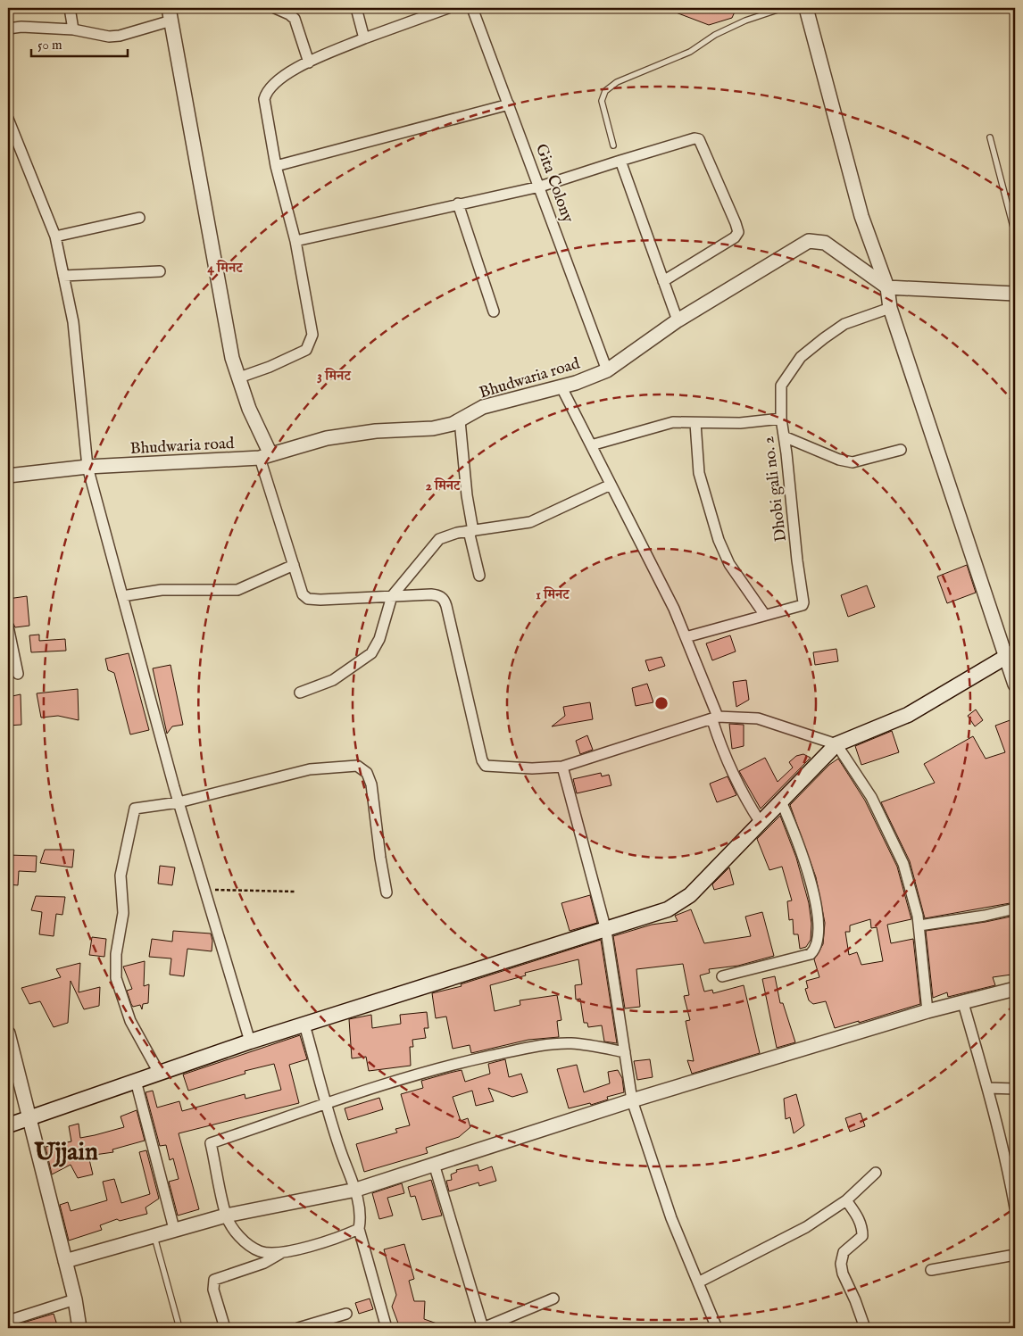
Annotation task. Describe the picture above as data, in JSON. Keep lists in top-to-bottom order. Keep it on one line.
{"streets":{"street":["Gita Colony","Bhudwaria road","Dhobi gali no. 2"]},"crossings":[["Gita Colony","Bhudwaria road"]],"districts":["Ujjain"],"scale_bar":"50 m","rings":["4 मिनट","3 मिनट","2 मिनट","1 मिनट"]}
